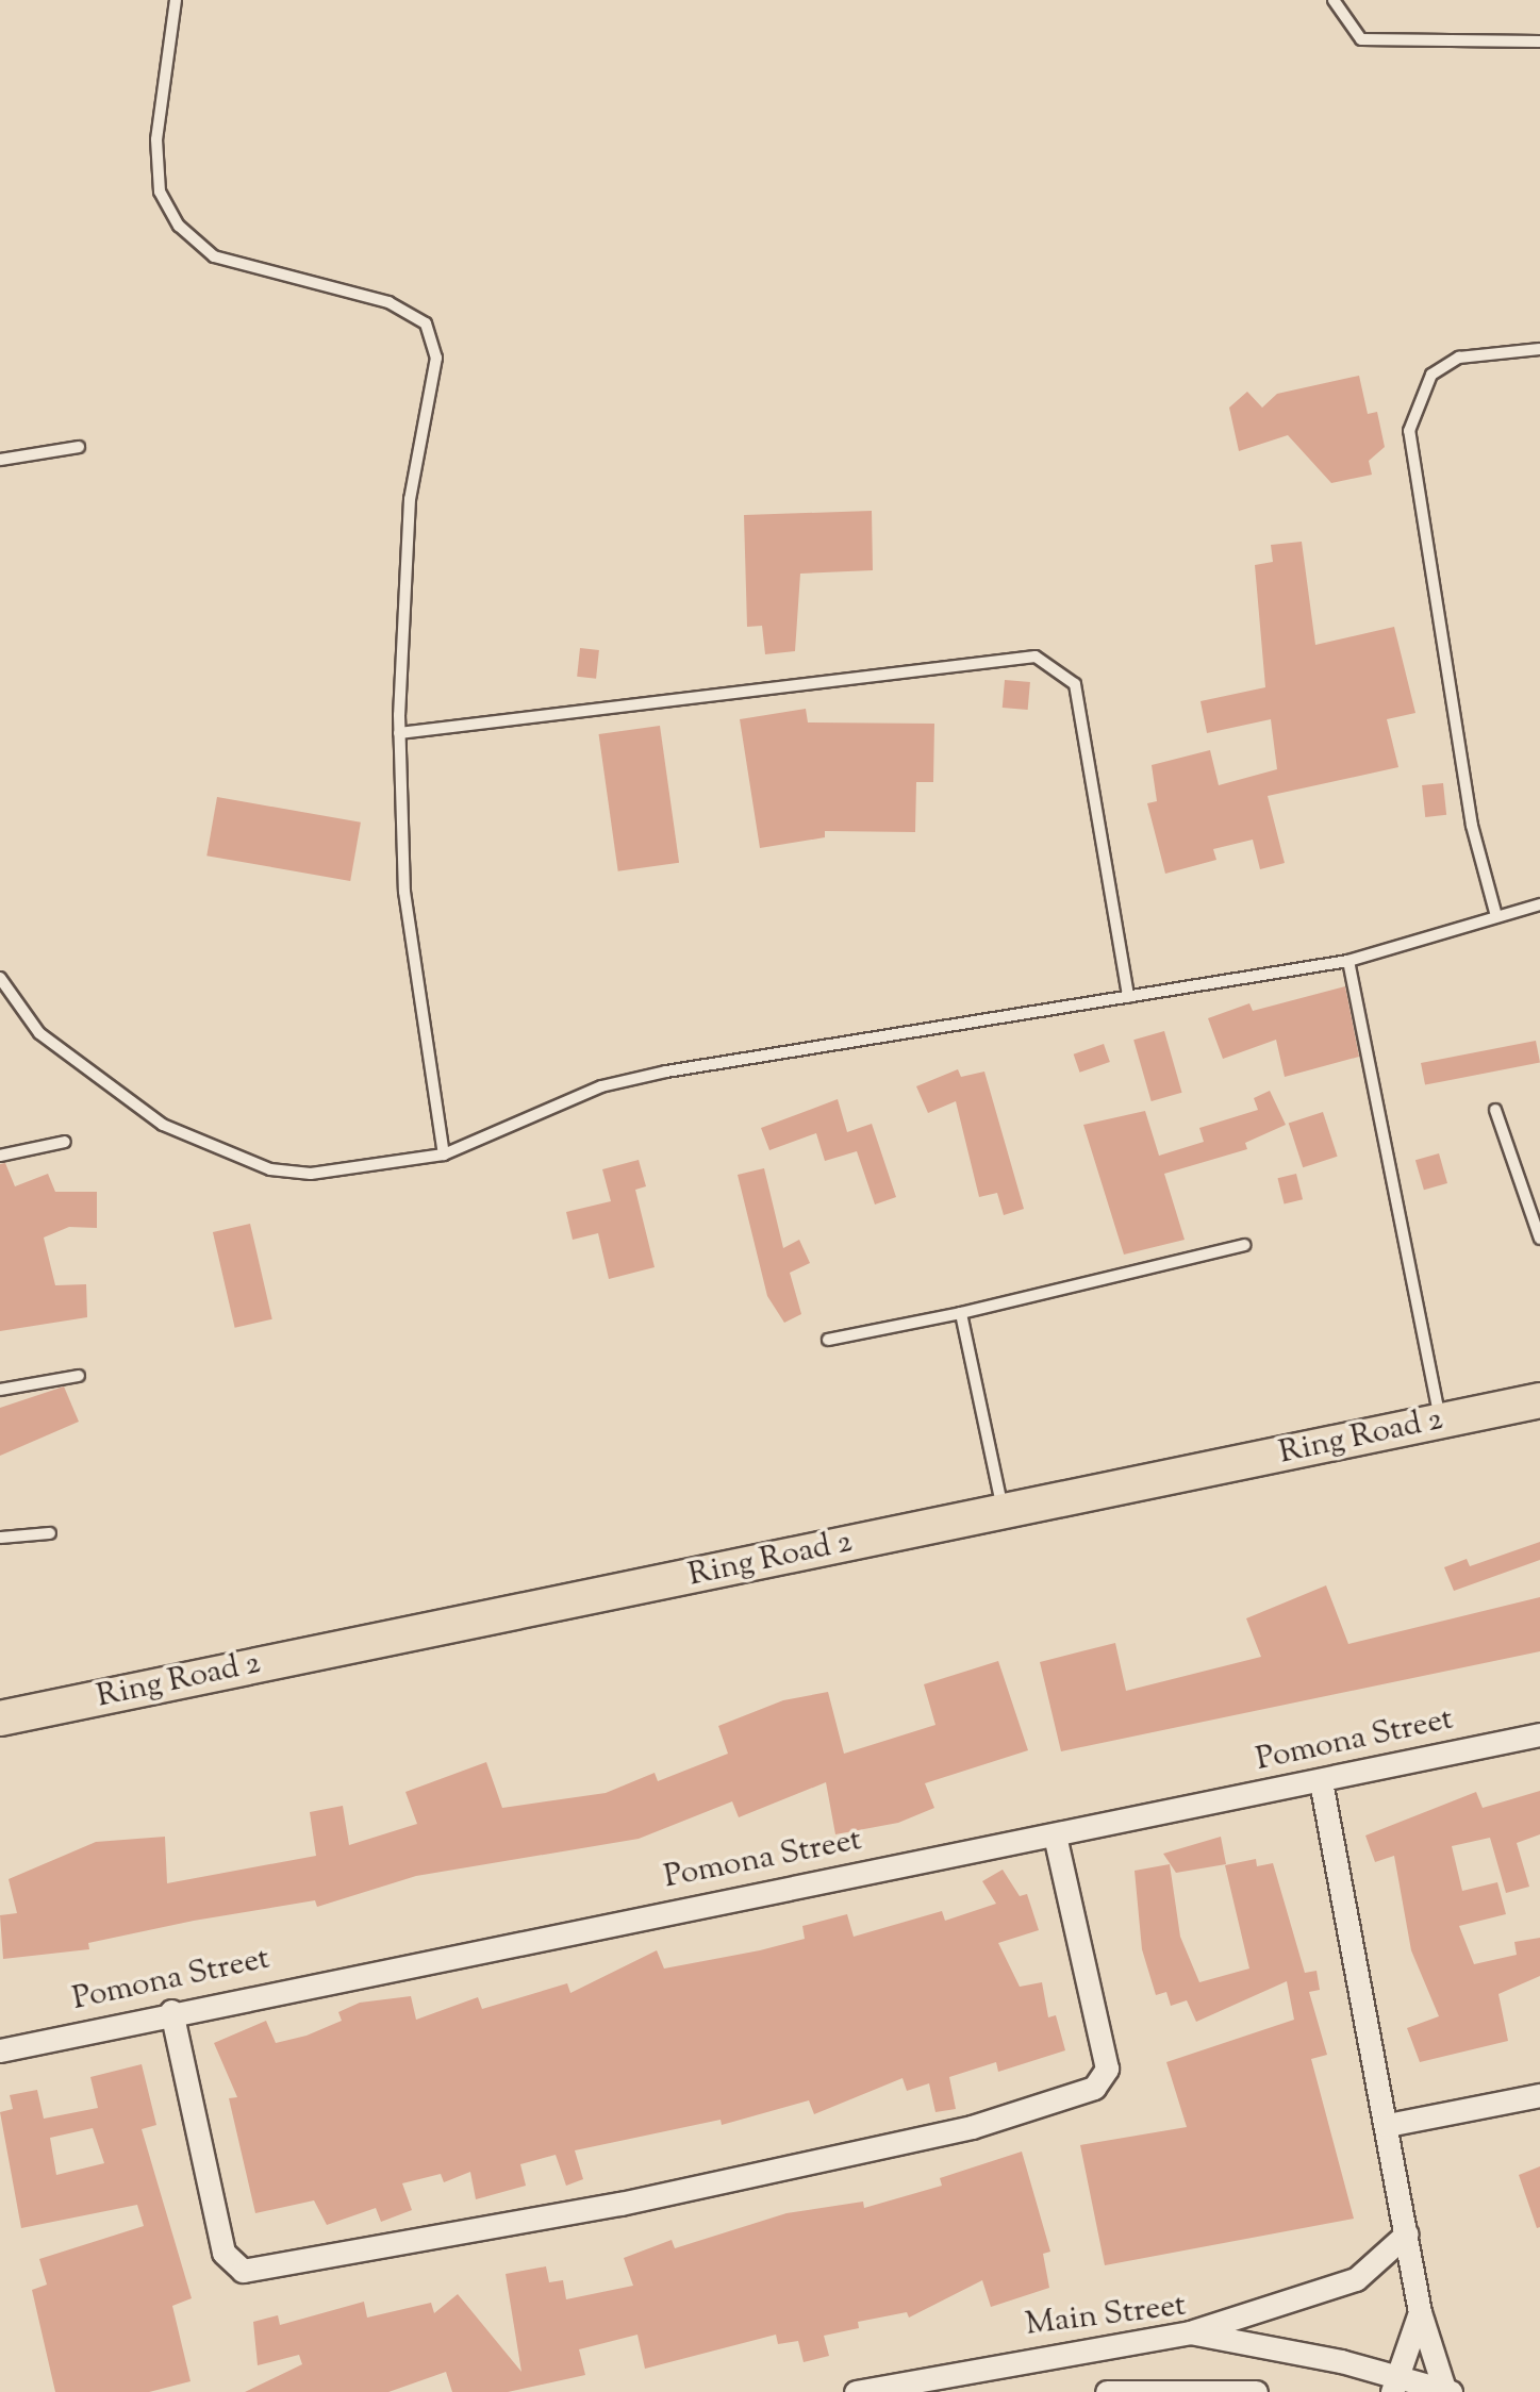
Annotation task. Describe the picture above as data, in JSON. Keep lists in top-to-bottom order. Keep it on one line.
{"streets":{"main road":["Ring Road 2"],"street":["Pomona Street","Main Street"]}}
